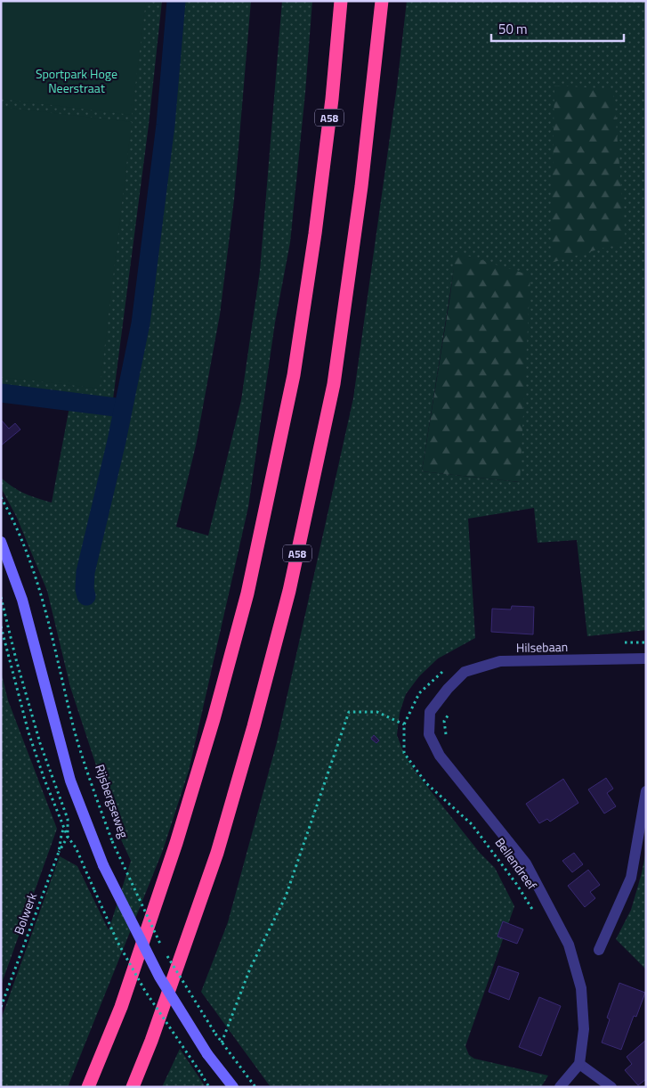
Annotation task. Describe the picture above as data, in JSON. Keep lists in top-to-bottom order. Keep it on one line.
{"streets":{"highway":["A58"],"street":["Hilsebaan","Bellendreef"],"path":["Rijsbergseweg","Bolwerk"]},"crossings":[["Hilsebaan","Bellendreef"]],"parks":["Sportpark Hoge Neerstraat"],"scale_bar":"50 m"}
